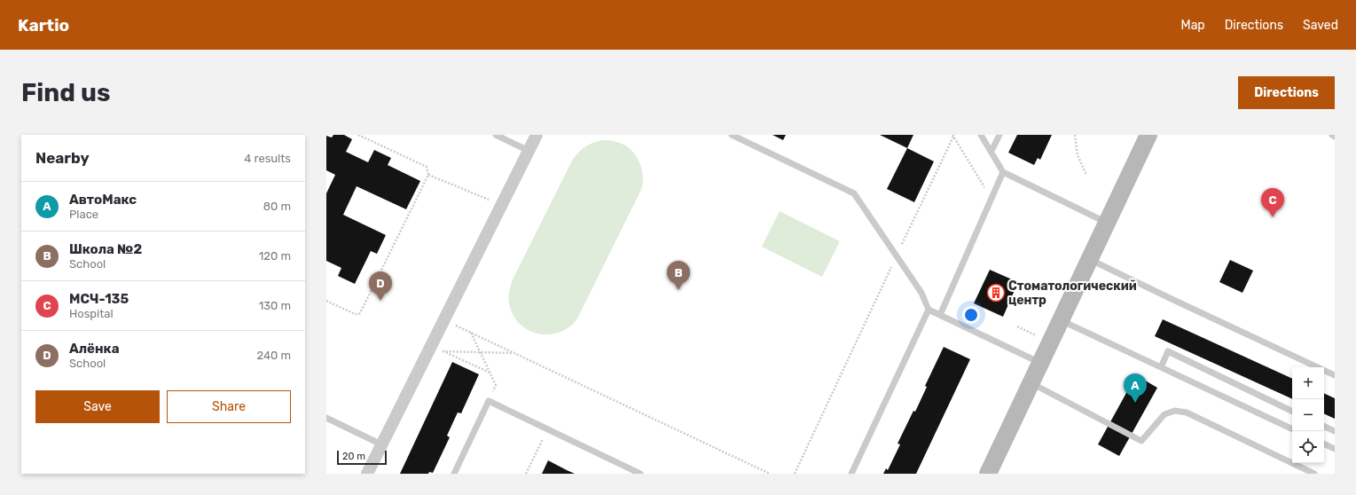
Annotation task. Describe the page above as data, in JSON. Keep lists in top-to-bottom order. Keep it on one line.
{"places":{"building":["Стоматологический центр"]},"scale_bar":"20 m","page":{"header":"Kartio","nav":["Map","Directions","Saved"],"buttons":["Directions",["Save","Share"]],"title":"Find us","heading":["Nearby","4 results"],"list":[{"mark":"A","name":"АвтоМакс","note":"Place","value":"80 m"},{"mark":"B","name":"Школа №2","note":"School","value":"120 m"},{"mark":"C","name":"МСЧ-135","note":"Hospital","value":"130 m"},{"mark":"D","name":"Алёнка","note":"School","value":"240 m"}],"pins":["C","B","D","A"],"map_buttons":["+","−"],"scale":"20 m"}}
